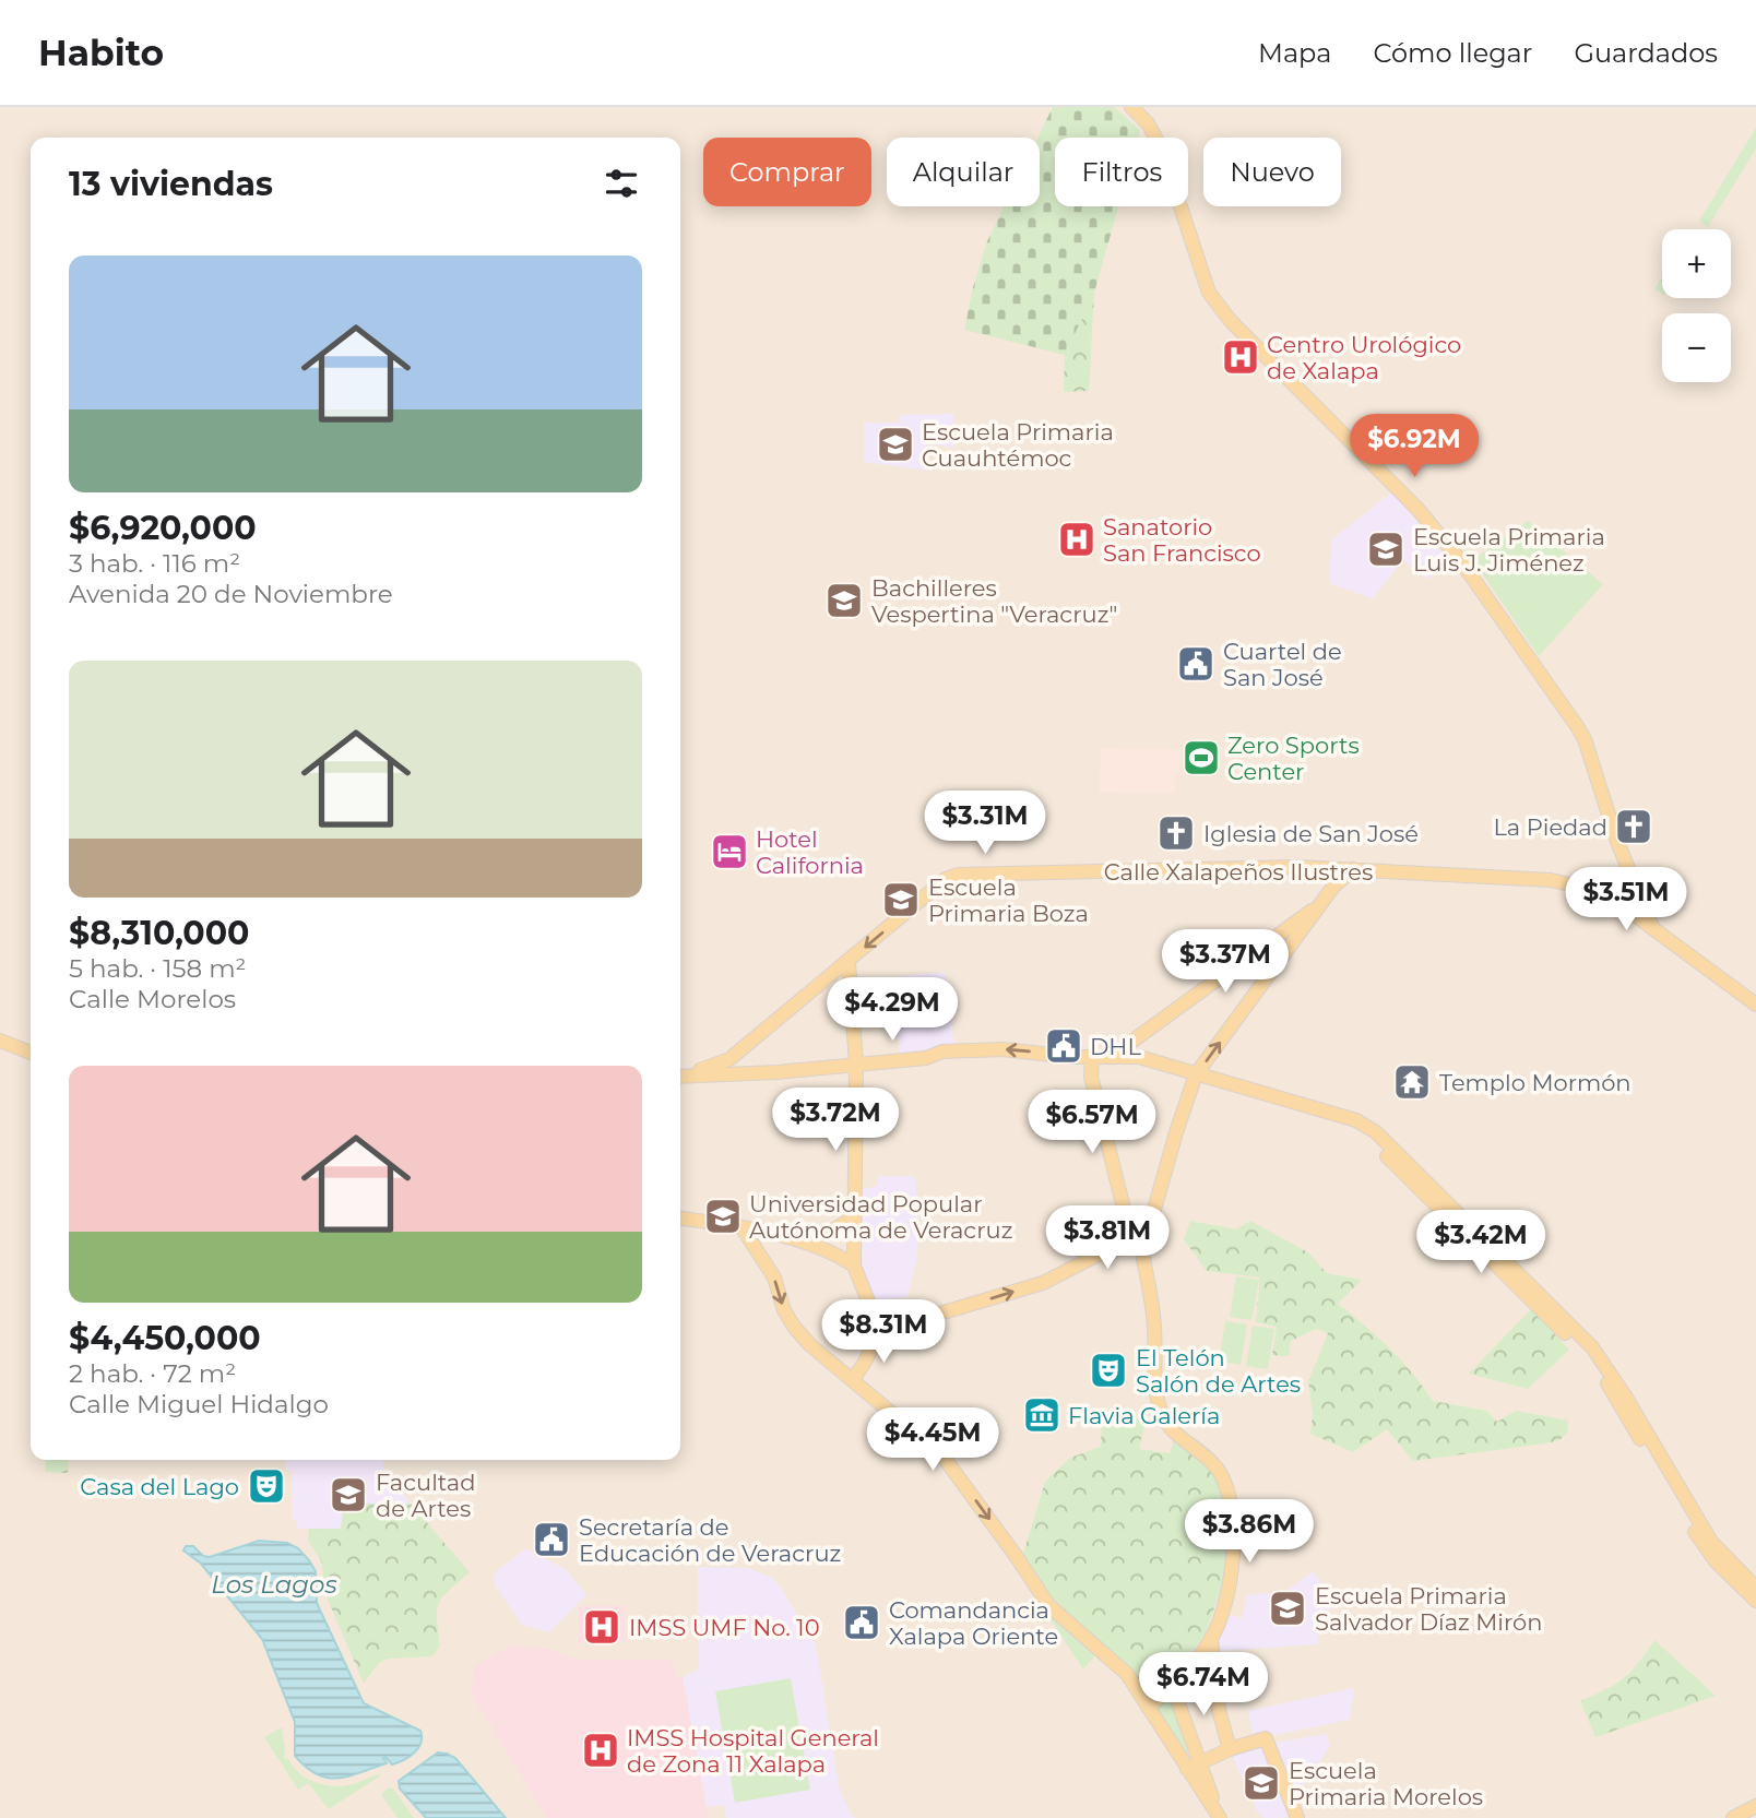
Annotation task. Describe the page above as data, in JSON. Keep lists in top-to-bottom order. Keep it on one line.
{"streets":{"main road":["Calle Xalapeños Ilustres"]},"one_way":["Calle Xalapeños Ilustres"],"water":["Los Lagos"],"places":{"hospital":["Centro Urológico de Xalapa","Sanatorio San Francisco","IMSS UMF No. 10","IMSS Hospital General de Zona 11 Xalapa"],"school or university":["Escuela Primaria Cuauhtémoc","Escuela Primaria Luis J. Jiménez","Bachilleres Vespertina \"Veracruz\"","Escuela Primaria Boza","Universidad Popular Autónoma de Veracruz","Facultad de Artes","Escuela Primaria Salvador Díaz Mirón","Escuela Primaria Morelos"],"public building":["Cuartel de San José","DHL","Secretaría de Educación de Veracruz","Comandancia Xalapa Oriente"],"sports":["Zero Sports Center"],"church":["La Piedad","Iglesia de San José"],"hotel":["Hotel California"],"temple":["Templo Mormón"],"theatre":["El Telón Salón de Artes","Casa del Lago"],"museum":["Flavia Galería"]},"page":{"header":"Habito","nav":["Mapa","Cómo llegar","Guardados"],"chip":["Comprar","Alquilar","Filtros","Nuevo"],"heading":"13 viviendas","map_buttons":["+","−"],"list":[{"name":"$6,920,000","note":"3 hab. · 116 m² · Avenida 20 de Noviembre"},{"name":"$8,310,000","note":"5 hab. · 158 m² · Calle Morelos"},{"name":"$4,450,000","note":"2 hab. · 72 m² · Calle Miguel Hidalgo"}],"price":["$6.92M","$3.31M","$3.51M","$3.37M","$4.29M","$3.72M","$6.57M","$3.81M","$3.42M","$8.31M","$4.45M","$3.86M","$6.74M"]}}
